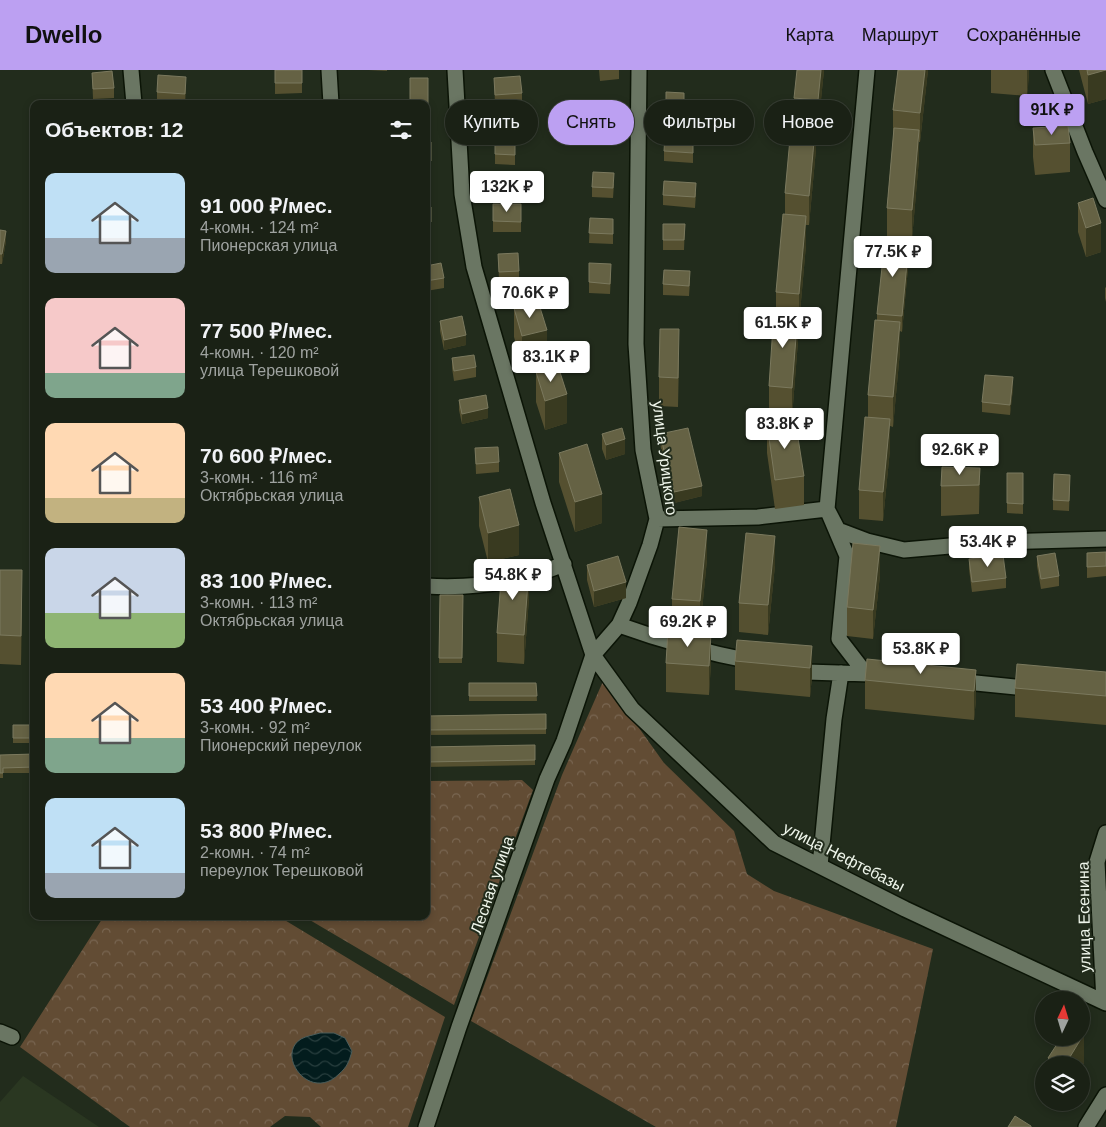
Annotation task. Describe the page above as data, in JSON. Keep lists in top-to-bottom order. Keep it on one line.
{"streets":{"street":["улица Урицкого","улица Нефтебазы","Лесная улица","улица Есенина"]},"crossings":[["улица Урицкого","улица Нефтебазы"],["улица Урицкого","Лесная улица"],["улица Нефтебазы","Лесная улица"],["улица Нефтебазы","улица Есенина"]],"north":"top","page":{"header":"Dwello","nav":["Карта","Маршрут","Сохранённые"],"price":["91K ₽","132K ₽","77.5K ₽","70.6K ₽","61.5K ₽","83.1K ₽","83.8K ₽","92.6K ₽","53.4K ₽","54.8K ₽","69.2K ₽","53.8K ₽"],"chip":["Купить","Снять","Фильтры","Новое"],"heading":"Объектов: 12","list":[{"name":"91 000 ₽/мес.","note":"4-комн. · 124 m² · Пионерская улица"},{"name":"77 500 ₽/мес.","note":"4-комн. · 120 m² · улица Терешковой"},{"name":"70 600 ₽/мес.","note":"3-комн. · 116 m² · Октябрьская улица"},{"name":"83 100 ₽/мес.","note":"3-комн. · 113 m² · Октябрьская улица"},{"name":"53 400 ₽/мес.","note":"3-комн. · 92 m² · Пионерский переулок"},{"name":"53 800 ₽/мес.","note":"2-комн. · 74 m² · переулок Терешковой"}]}}
